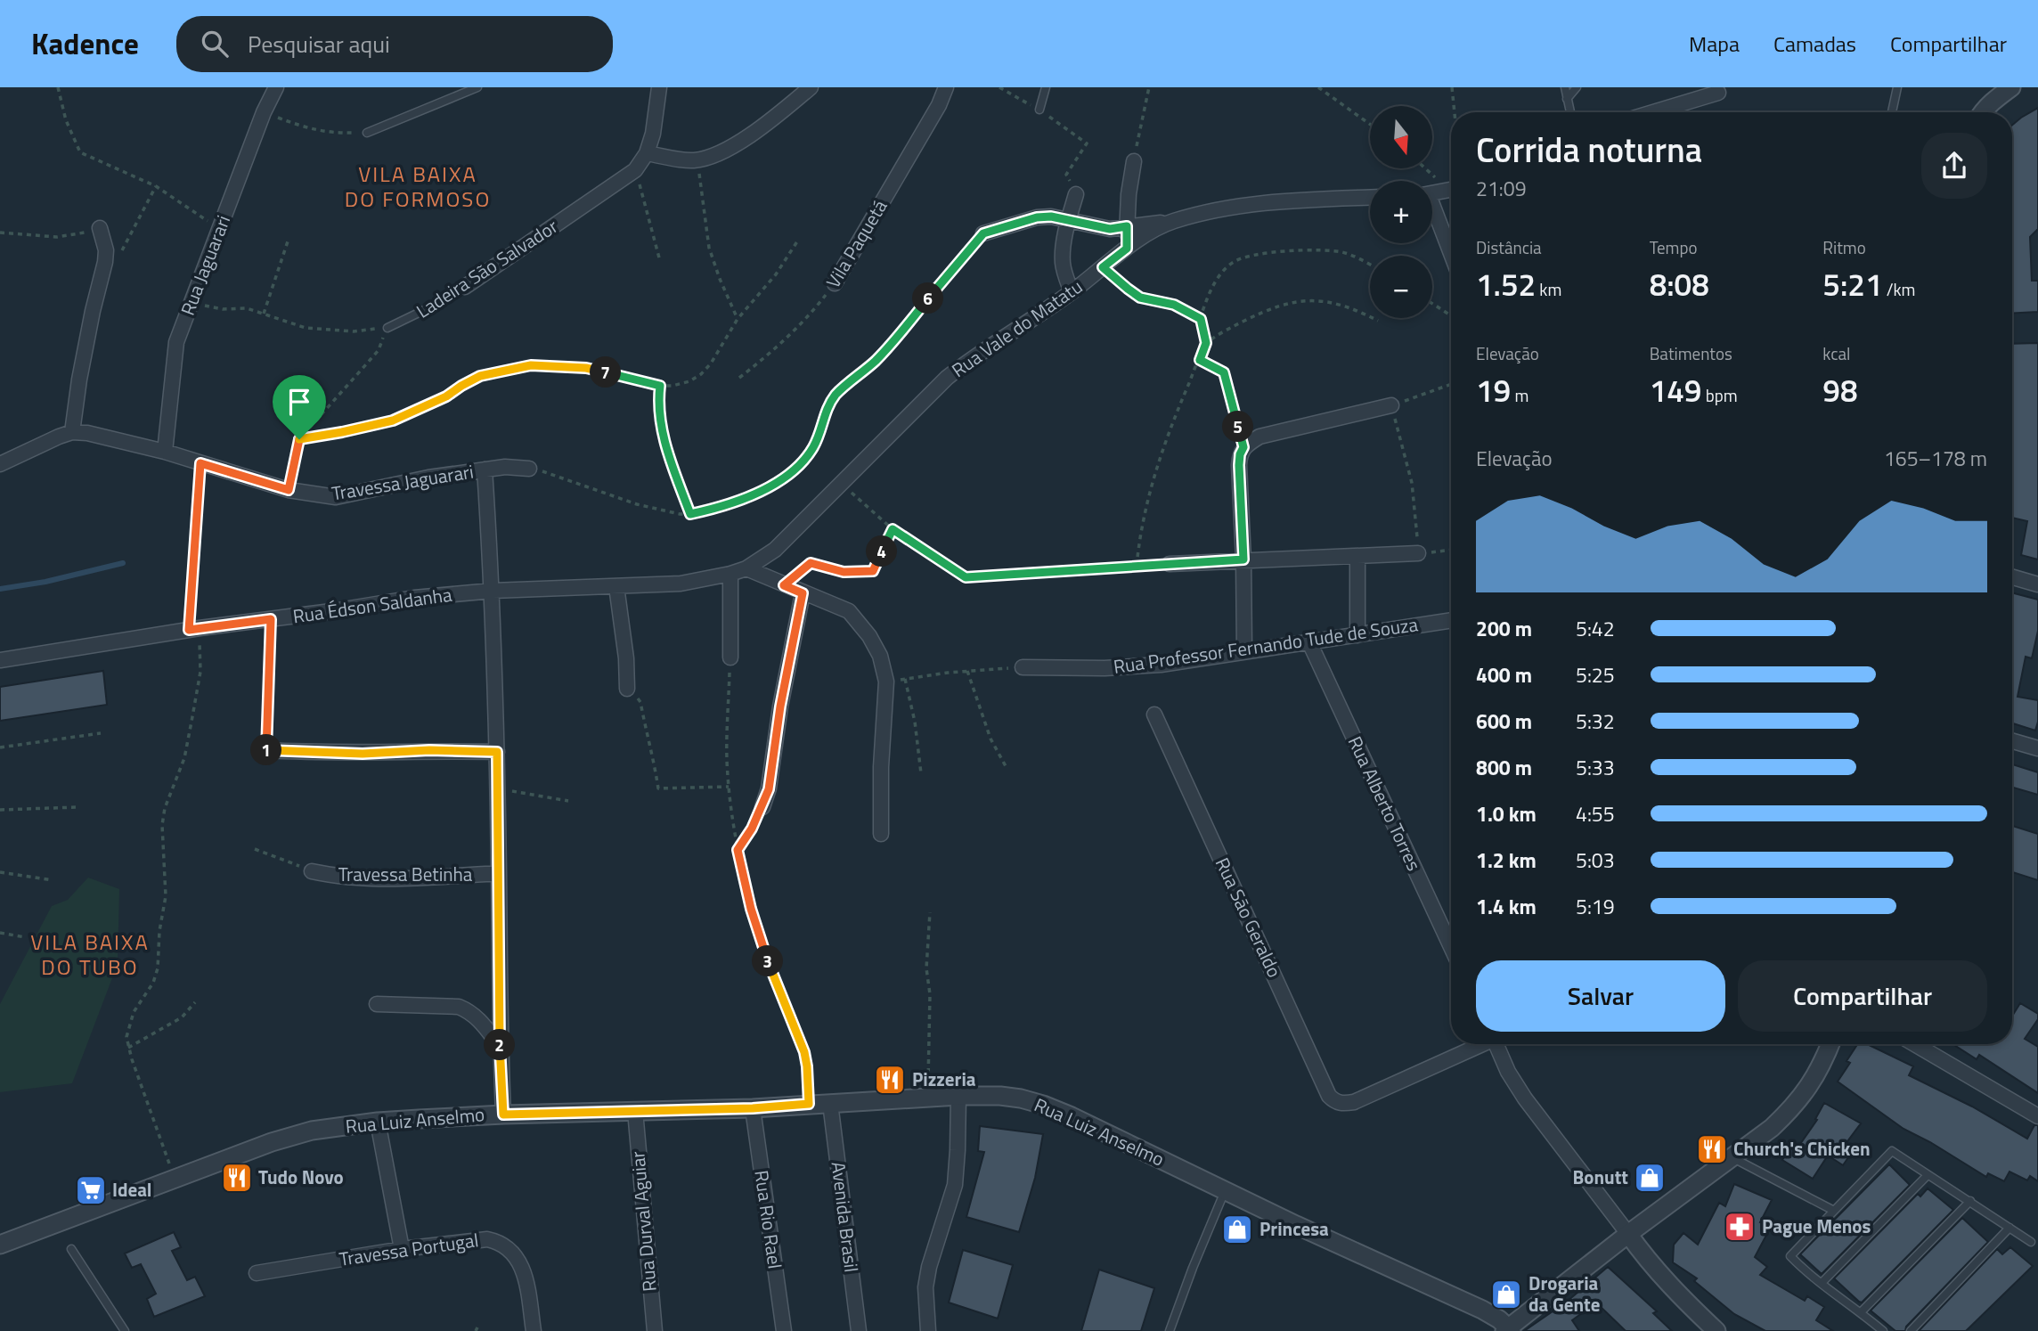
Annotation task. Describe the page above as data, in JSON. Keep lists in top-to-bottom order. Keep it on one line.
{"streets":{"street":["Vila Paquetá","Rua Jaguarari","Ladeira São Salvador","Rua Vale do Matatu","Travessa Jaguarari","Rua Édson Saldanha","Rua Professor Fernando Tude de Souza","Rua Alberto Torres","Travessa Betinha","Rua Sāo Geraldo","Rua Luiz Anselmo","Avenida Brasil","Rua Rio Rael","Rua Durval Aguiar","Travessa Portugal"]},"crossings":[["Rua Jaguarari","Travessa Jaguarari"],["Rua Vale do Matatu","Rua Édson Saldanha"],["Rua Professor Fernando Tude de Souza","Rua Alberto Torres"],["Rua Luiz Anselmo","Avenida Brasil"],["Rua Luiz Anselmo","Rua Rio Rael"],["Rua Luiz Anselmo","Rua Durval Aguiar"]],"districts":["VILA BAIXA DO FORMOSO","VILA BAIXA DO TUBO"],"places":{"restaurant":["Pizzeria","Church's Chicken","Tudo Novo"],"shop":["Bonutt","Princesa","Drogaria da Gente"],"supermarket":["Ideal"],"pharmacy":["Pague Menos"]},"north":"bottom","page":{"header":"Kadence","search":"Pesquisar aqui","nav":["Mapa","Camadas","Compartilhar"],"map_buttons":["+","−"],"heading":["Corrida noturna","21:09"],"stats":[["Distância","1.52 km"],["Tempo","8:08"],["Ritmo","5:21 /km"],["Elevação","19 m"],["Batimentos","149 bpm"],["kcal","98"]],"pins":["6","7","5","4","1","3","2"],"chart":["Elevação","165–178 m"],"list":[{"name":"200 m","note":"5:42"},{"name":"400 m","note":"5:25"},{"name":"600 m","note":"5:32"},{"name":"800 m","note":"5:33"},{"name":"1.0 km","note":"4:55"},{"name":"1.2 km","note":"5:03"},{"name":"1.4 km","note":"5:19"}],"buttons":["Salvar","Compartilhar"]}}
